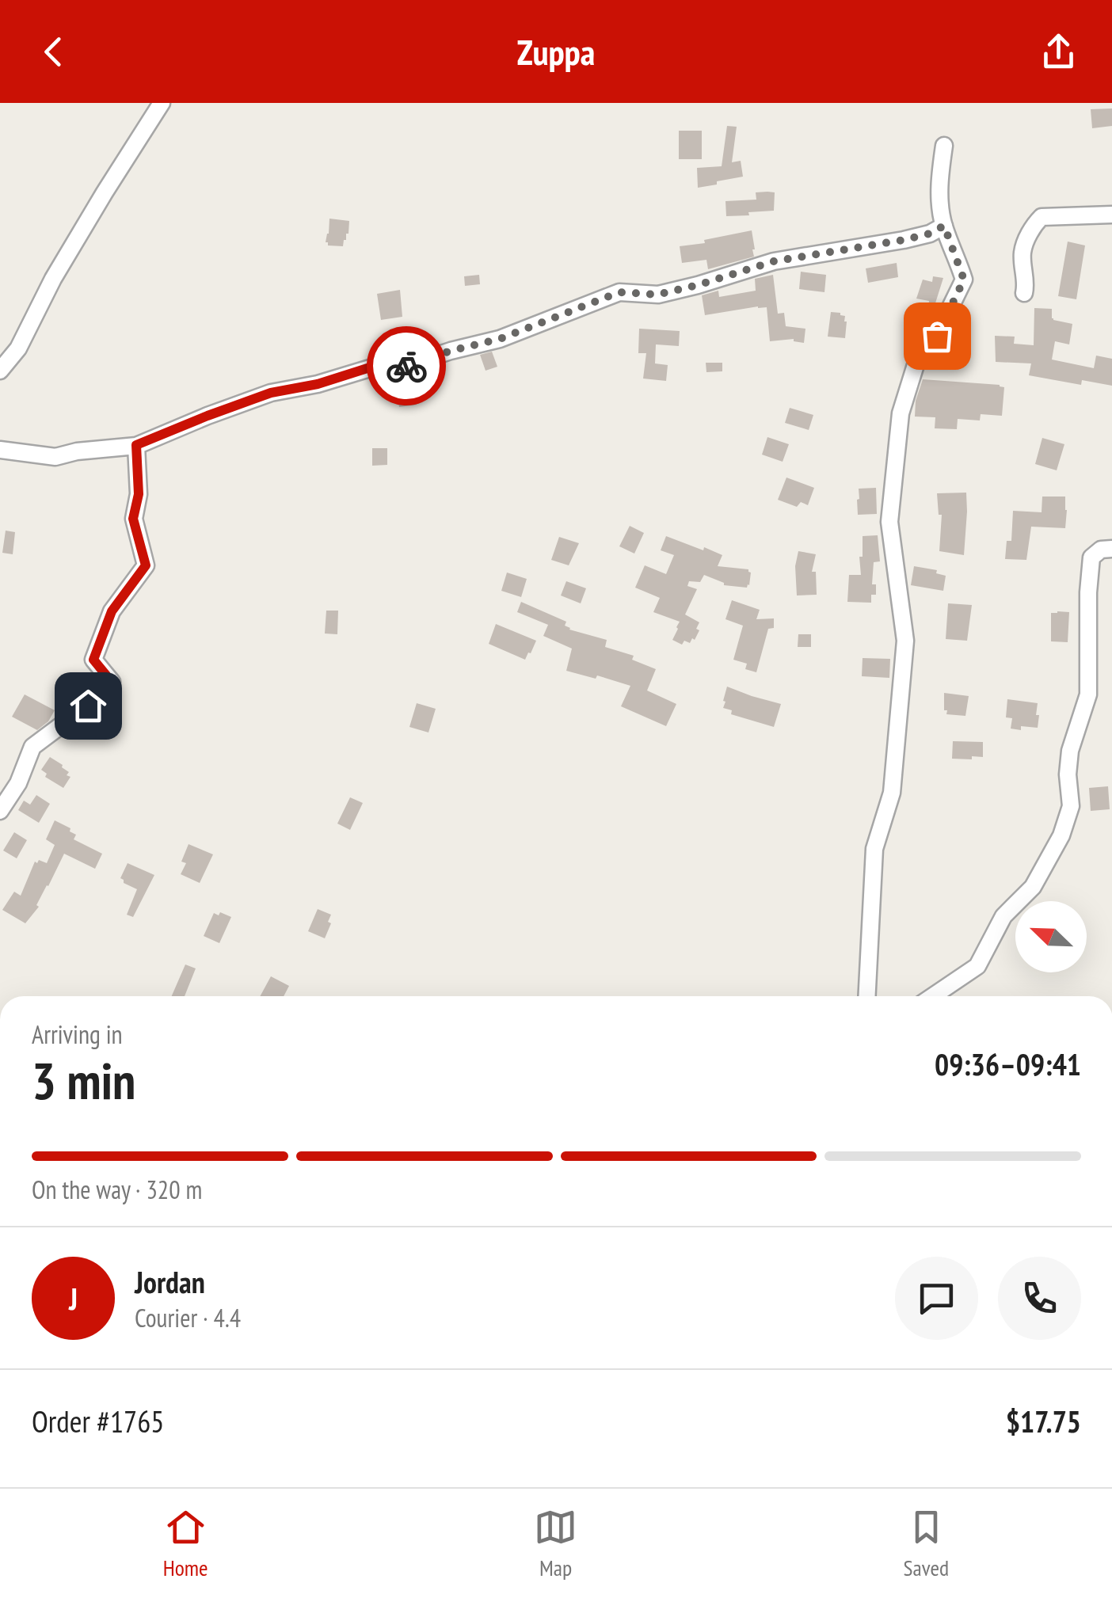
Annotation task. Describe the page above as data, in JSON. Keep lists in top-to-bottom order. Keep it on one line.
{"north":"top left","page":{"header":"Zuppa","heading":["3 min","Arriving in","09:36–09:41"],"panel":["Jordan","Courier · 4.4","Order #1765","$17.75"],"bar":"On the way · 320 m","round":"J","tabs":["Home","Map","Saved"]}}
